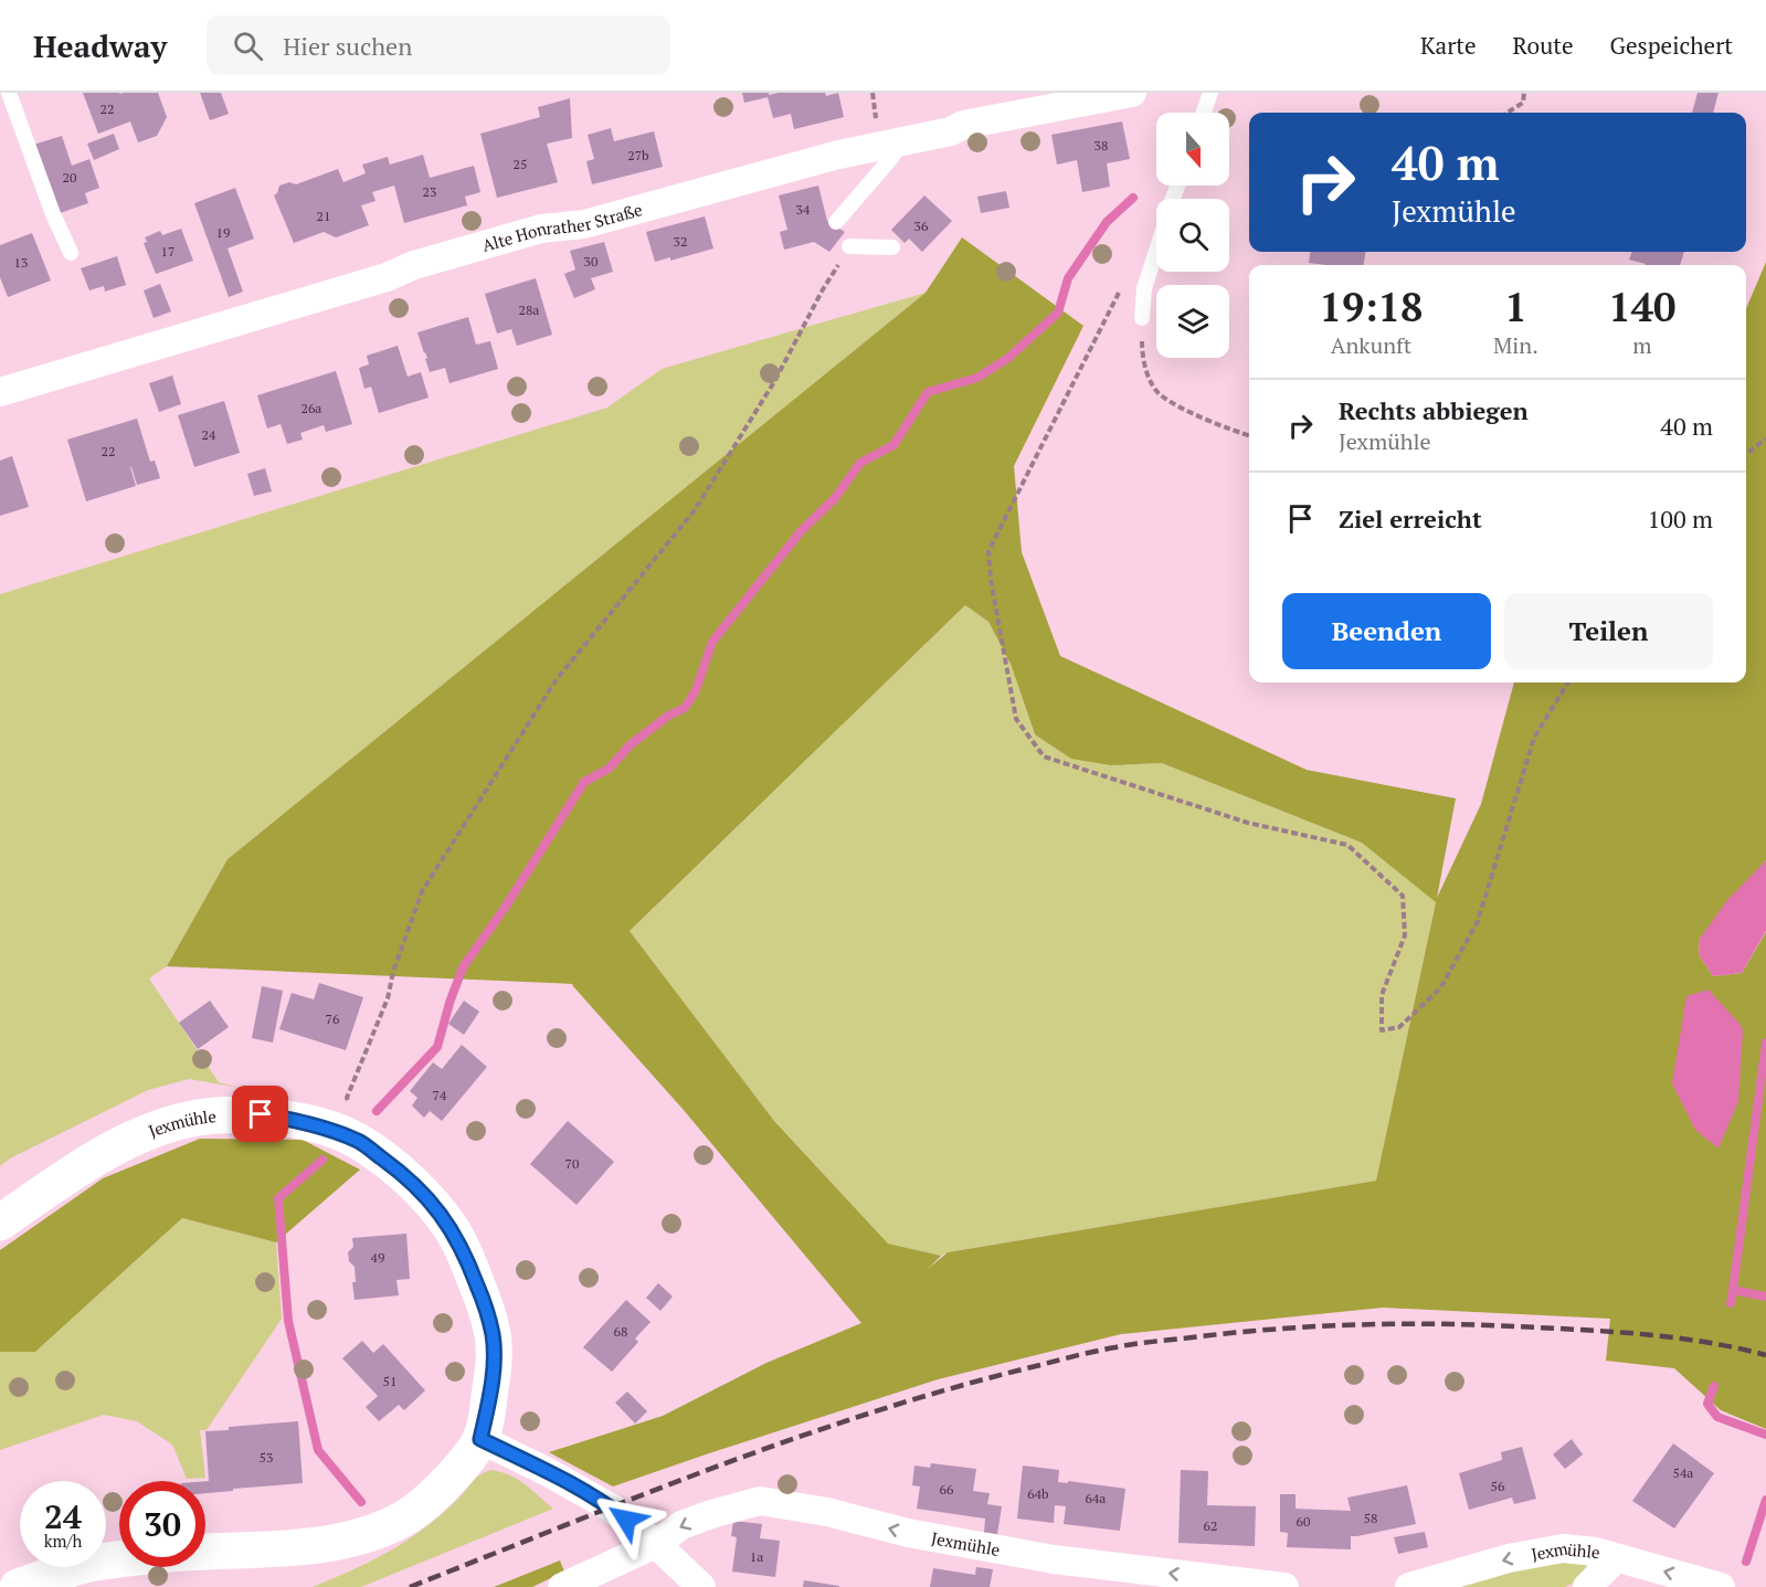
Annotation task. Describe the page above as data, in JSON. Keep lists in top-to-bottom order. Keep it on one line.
{"streets":{"street":["Alte Honrather Straße","Jexmühle"]},"one_way":["Jexmühle"],"house_numbers":["22","38","27b","25","20","23","34","21","36","19","32","17","30","13","28a","26a","24","22","76","74","70","49","68","51","53","54a","56","66","64b","64a","58","60","62","1a"],"north":"bottom","page":{"header":"Headway","search":"Hier suchen","nav":["Karte","Route","Gespeichert"],"turn":["40 m","Jexmühle"],"eta":["19:18","Ankunft","1","Min.","140","m"],"list":[{"name":"Rechts abbiegen","note":"Jexmühle","value":"40 m"},{"name":"Ziel erreicht","value":"100 m"}],"buttons":["Beenden","Teilen"],"speed":"24 km/h","limit":"30"}}
